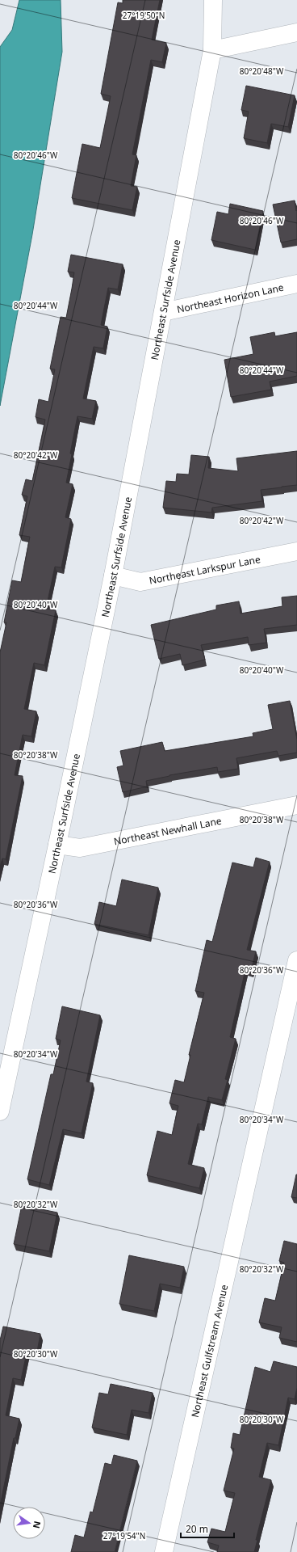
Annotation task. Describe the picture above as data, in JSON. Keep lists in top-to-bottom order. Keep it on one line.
{"streets":{"street":["Northeast Horizon Lane","Northeast Surfside Avenue","Northeast Larkspur Lane","Northeast Newhall Lane","Northeast Gulfstream Avenue"]},"crossings":[["Northeast Horizon Lane","Northeast Surfside Avenue"],["Northeast Surfside Avenue","Northeast Larkspur Lane"],["Northeast Surfside Avenue","Northeast Newhall Lane"]],"scale_bar":"20 m","north":"right","coordinates":["27°19'50\"N","80°20'48\"W","80°20'46\"W","80°20'44\"W","80°20'42\"W","80°20'40\"W","80°20'38\"W","80°20'36\"W","80°20'34\"W","80°20'32\"W","80°20'30\"W","27°19'54\"N"]}
